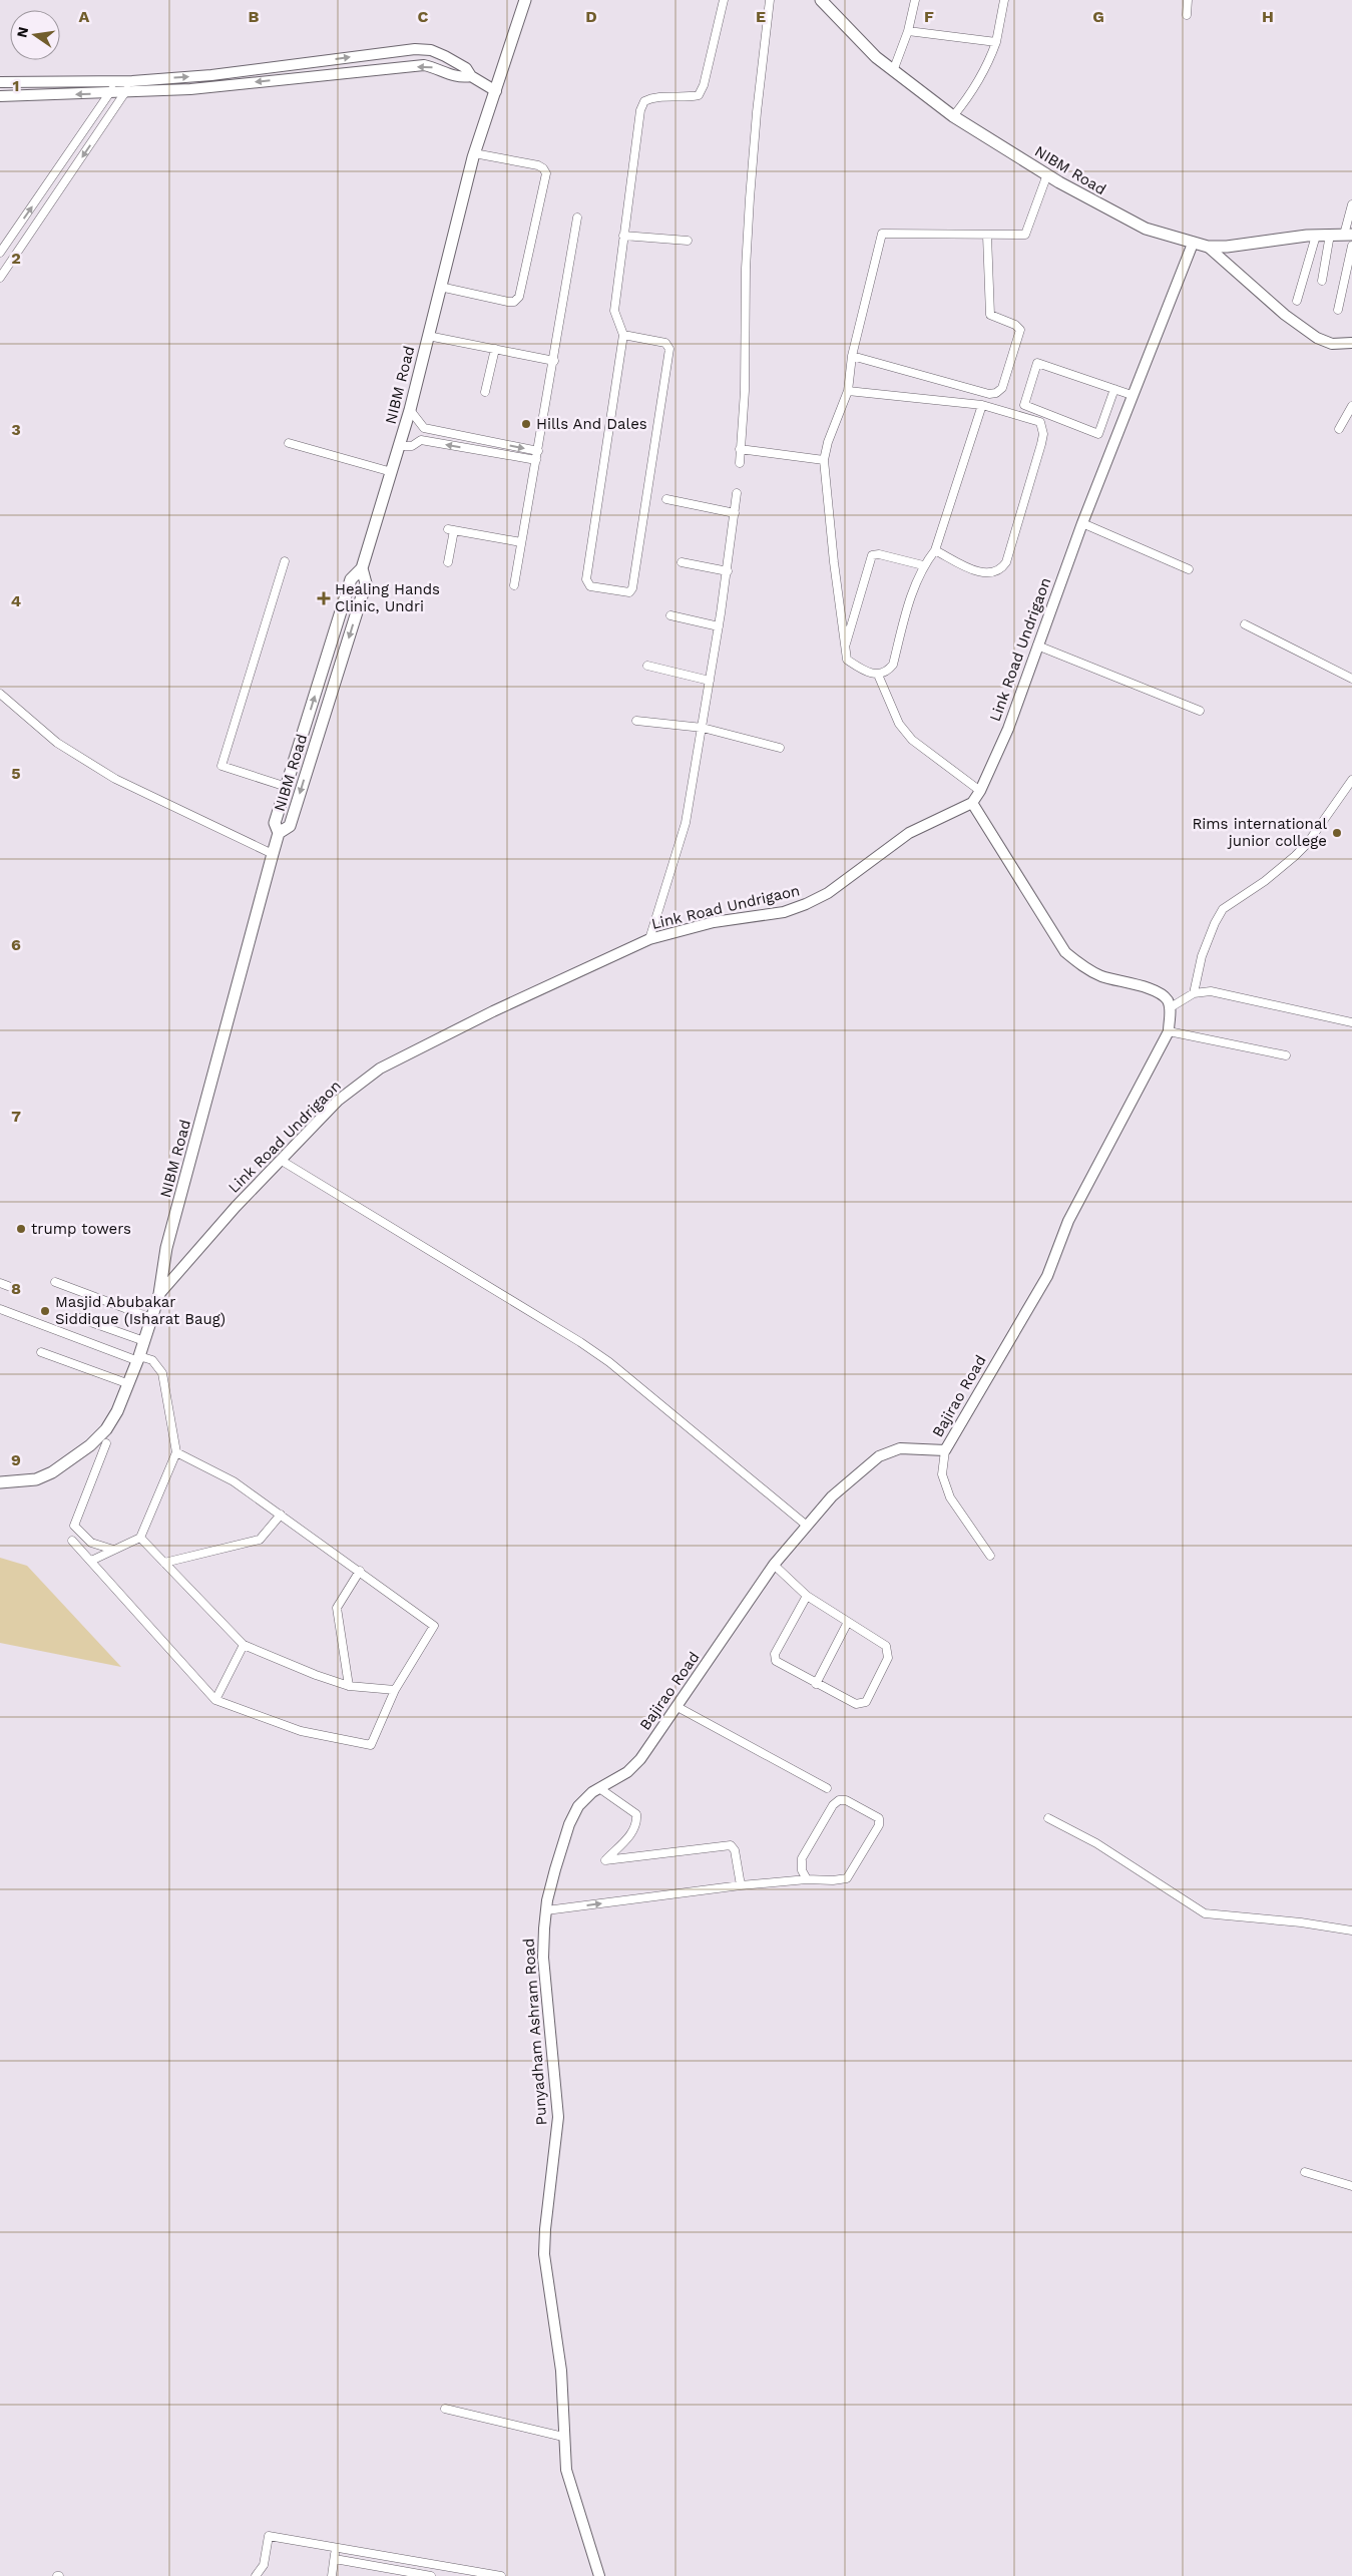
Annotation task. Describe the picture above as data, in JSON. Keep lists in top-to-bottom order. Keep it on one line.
{"streets":{"main road":["NIBM Road"],"street":["Link Road Undrigaon","Bajirao Road","Punyadham Ashram Road"]},"crossings":[["NIBM Road","Link Road Undrigaon"],["Bajirao Road","Punyadham Ashram Road"]],"places":{"other":["Hills And Dales","Rims international junior college","trump towers","Masjid Abubakar Siddique (Isharat Baug)"],"health":["Healing Hands Clinic, Undri"]},"north":"left","grid":{"columns":["A","B","C","D","E","F","G","H"],"rows":["1","2","3","4","5","6","7","8","9"]}}
